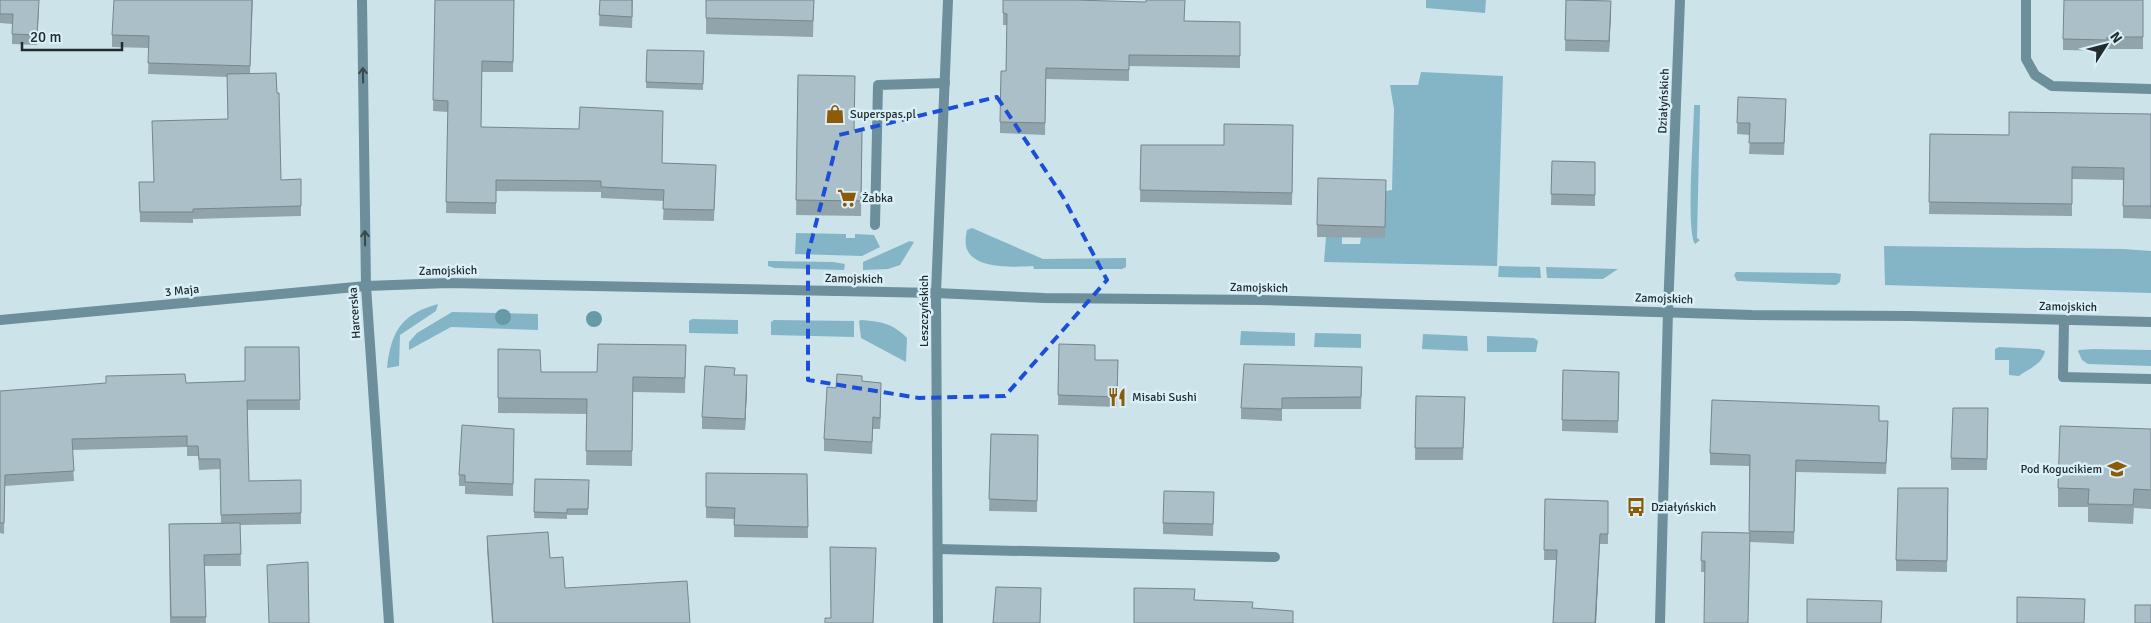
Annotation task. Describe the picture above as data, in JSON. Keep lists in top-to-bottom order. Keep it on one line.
{"streets":{"street":["Działyńskich","Zamojskich","3 Maja","Leszczyńskich","Harcerska"]},"crossings":[["Działyńskich","Zamojskich"],["Zamojskich","3 Maja"],["Zamojskich","Leszczyńskich"],["Zamojskich","Harcerska"],["3 Maja","Harcerska"]],"one_way":["Harcerska"],"places":{"shop":["Superspas.pl"],"supermarket":["Żabka"],"restaurant":["Misabi Sushi"],"school or university":["Pod Kogucikiem"],"bus stop":["Działyńskich"]},"scale_bar":"20 m","north":"top right"}
